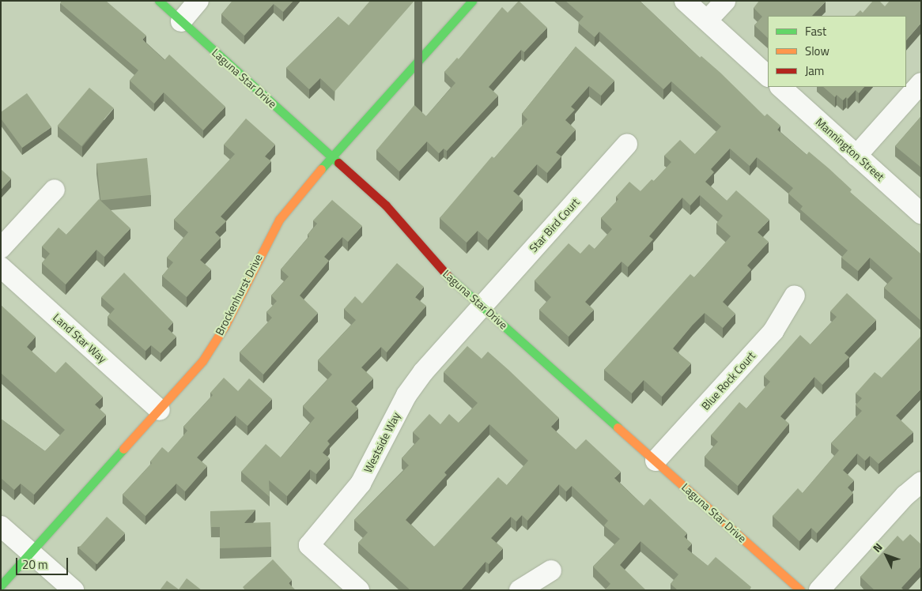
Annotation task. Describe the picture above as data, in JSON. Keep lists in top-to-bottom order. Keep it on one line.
{"streets":{"street":["Laguna Star Drive","Mannington Street","Star Bird Court","Brockenhurst Drive","Land Star Way","Blue Rock Court","Westside Way"]},"crossings":[["Laguna Star Drive","Star Bird Court"],["Laguna Star Drive","Brockenhurst Drive"],["Laguna Star Drive","Blue Rock Court"],["Laguna Star Drive","Westside Way"],["Star Bird Court","Westside Way"],["Brockenhurst Drive","Land Star Way"]],"legend":["Fast","Slow","Jam"],"scale_bar":"20 m","north":"top left"}
